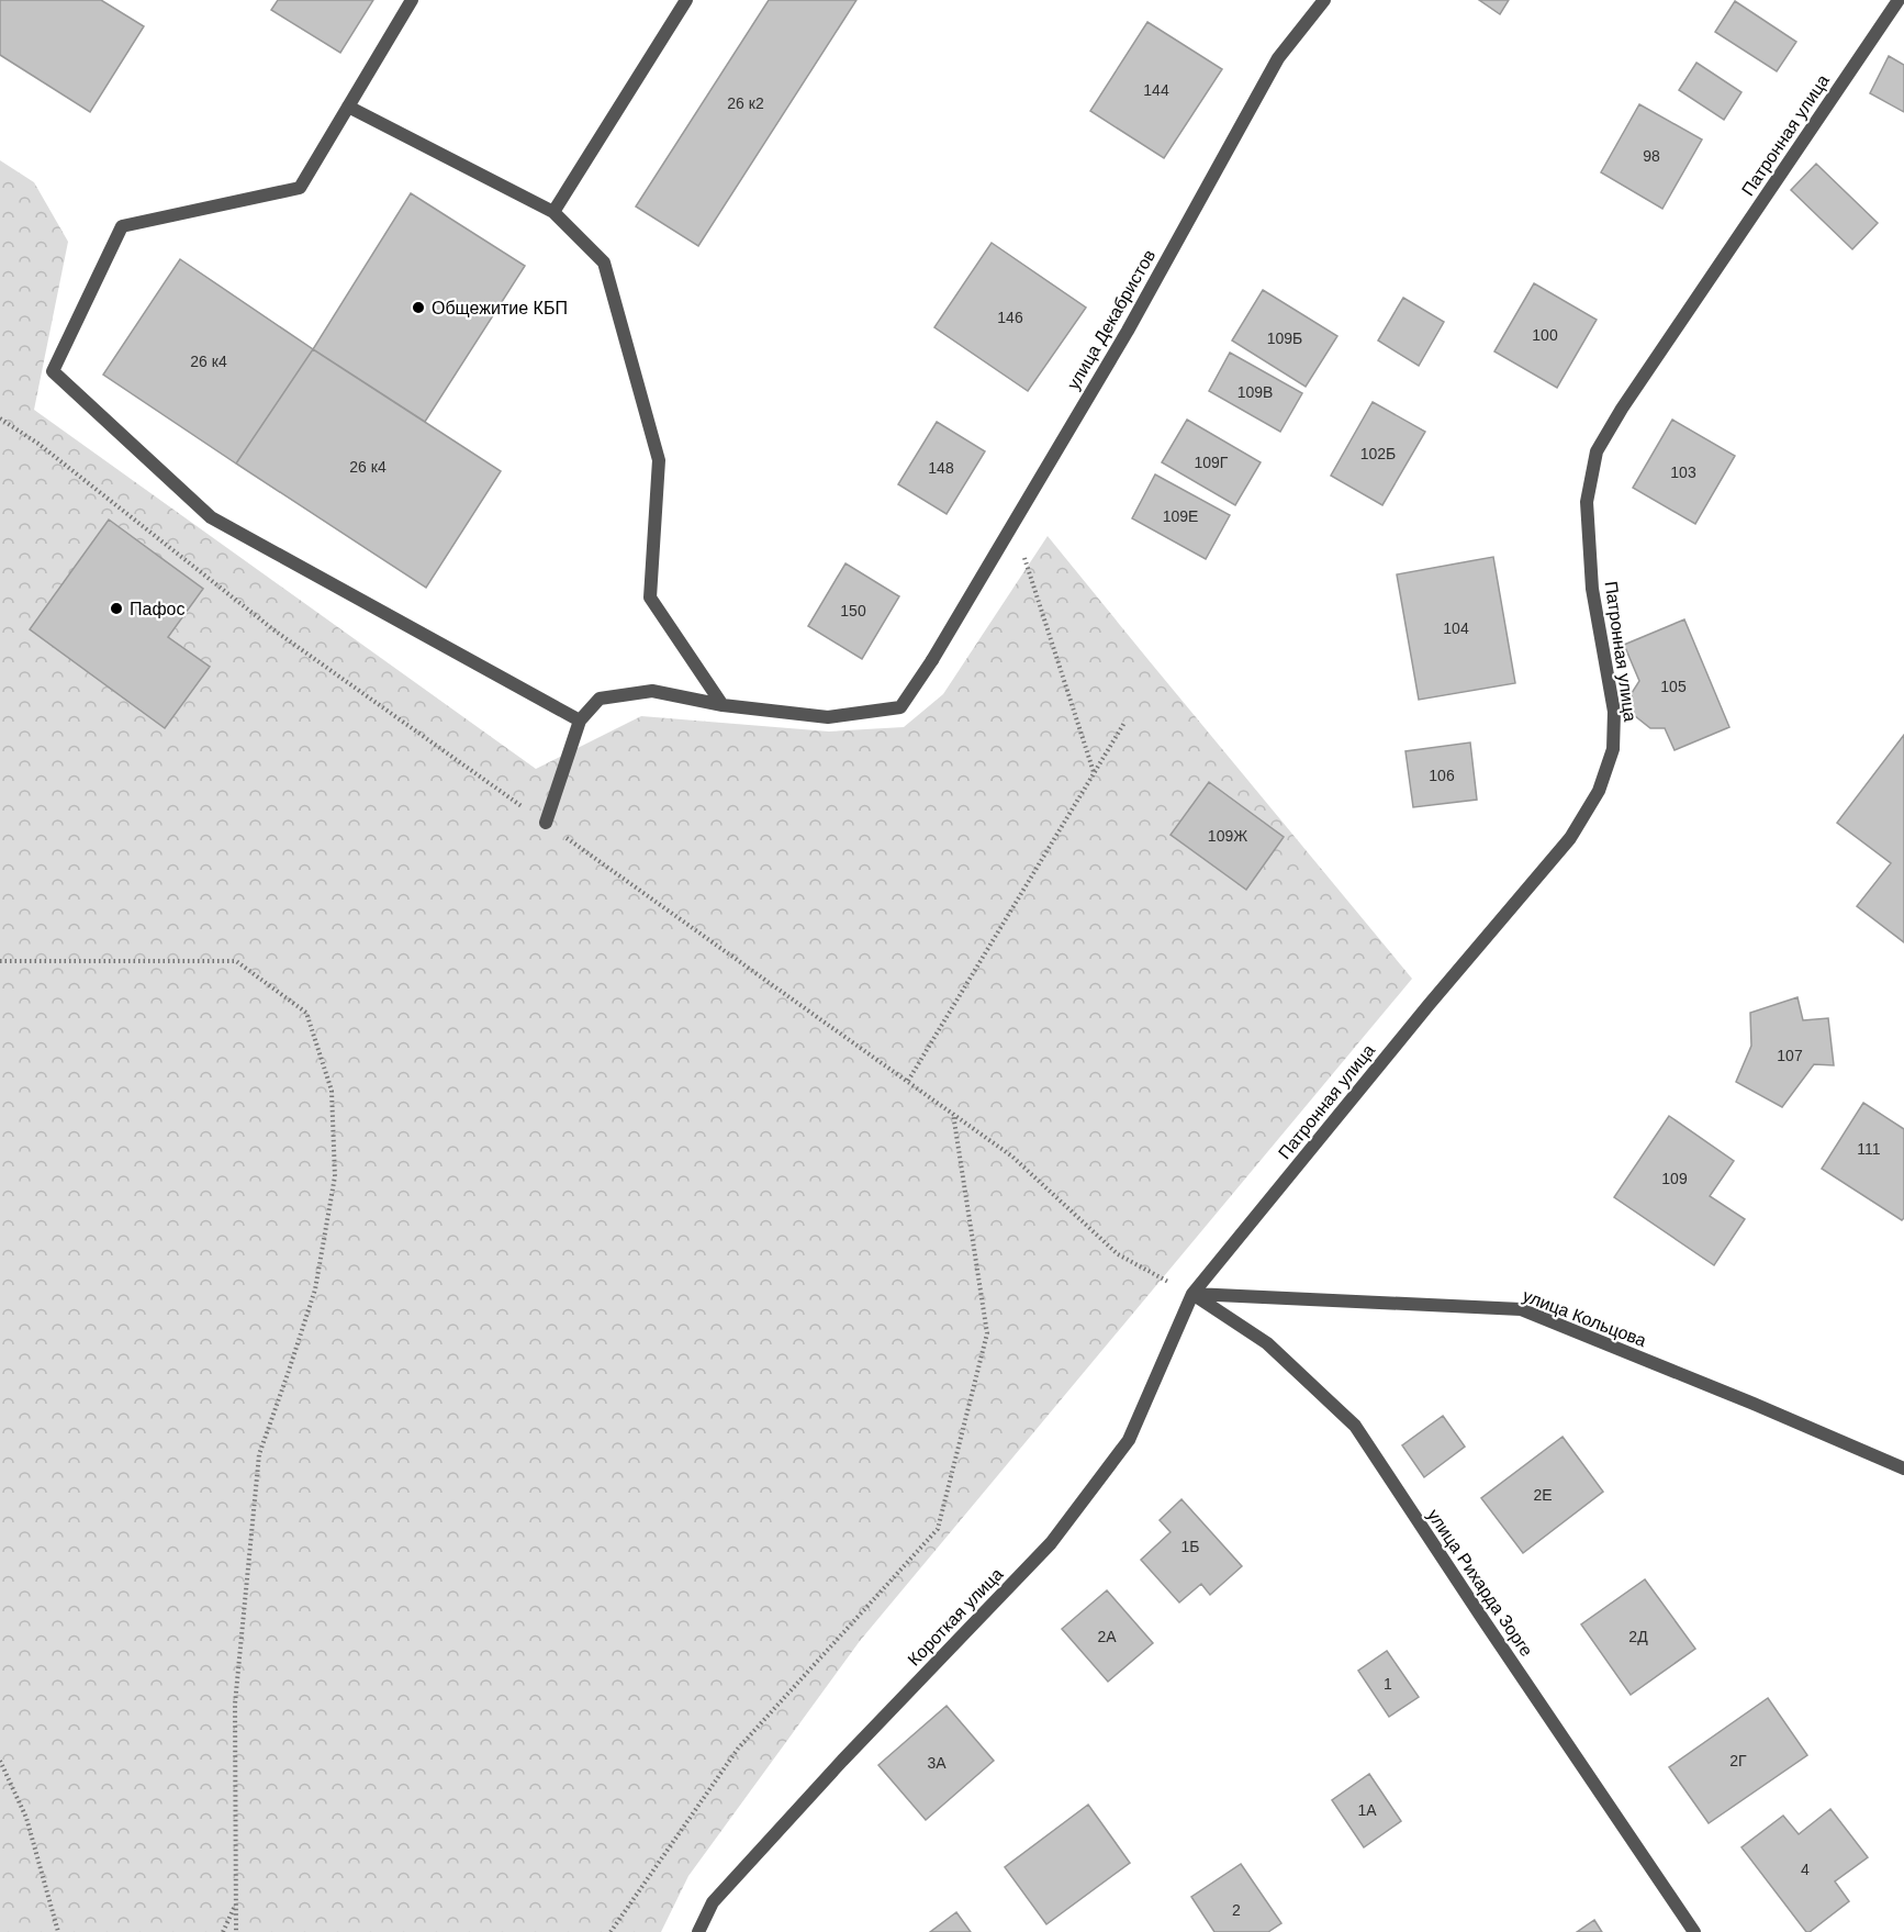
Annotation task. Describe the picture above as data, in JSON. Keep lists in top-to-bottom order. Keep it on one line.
{"streets":{"street":["Патронная улица","улица Декабристов","улица Кольцова","улица Рихарда Зорге","Короткая улица"]},"crossings":[["Патронная улица","улица Кольцова"],["Патронная улица","улица Рихарда Зорге"],["Патронная улица","Короткая улица"],["улица Кольцова","улица Рихарда Зорге"],["улица Кольцова","Короткая улица"],["улица Рихарда Зорге","Короткая улица"]],"places":["Общежитие КБП","Пафос"],"house_numbers":["144","26 к2","98","146","100","109Б","26 к4","109В","102Б","109Г","26 к4","148","103","109Е","150","104","105","106","109Ж","107","111","109","2Е","1Б","2А","2Д","1","2Г","3А","1А","4","2"]}
